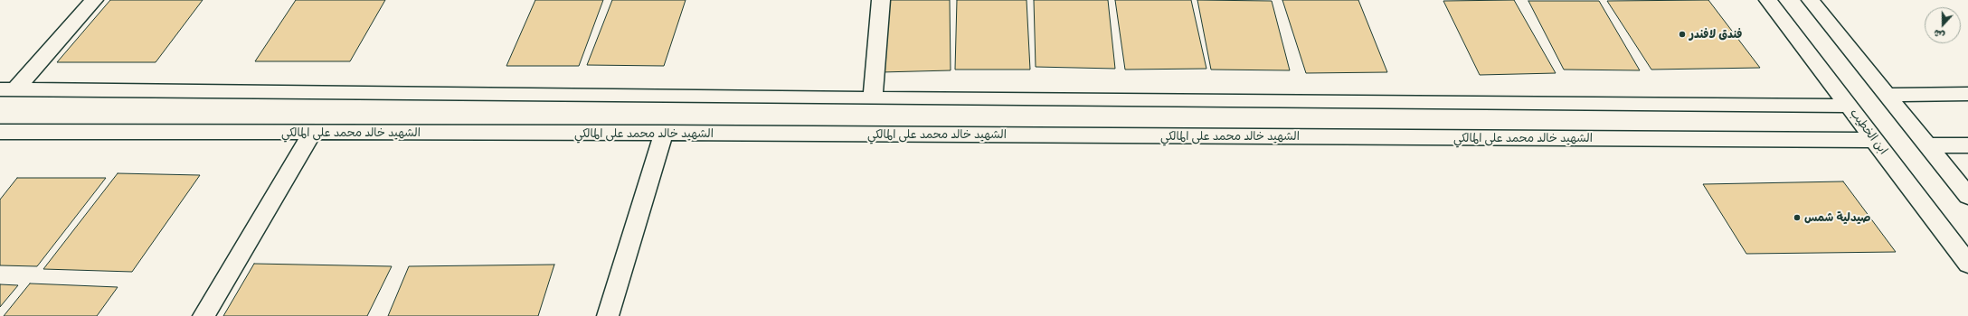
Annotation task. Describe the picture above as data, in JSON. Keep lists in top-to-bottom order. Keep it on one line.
{"streets":{"street":["ابن الخطيب","الشهيد خالد محمد على المالكي"]},"crossings":[["ابن الخطيب","الشهيد خالد محمد على المالكي"]],"places":["فندق لافندر","صيدلية شمس"],"north":"bottom"}
